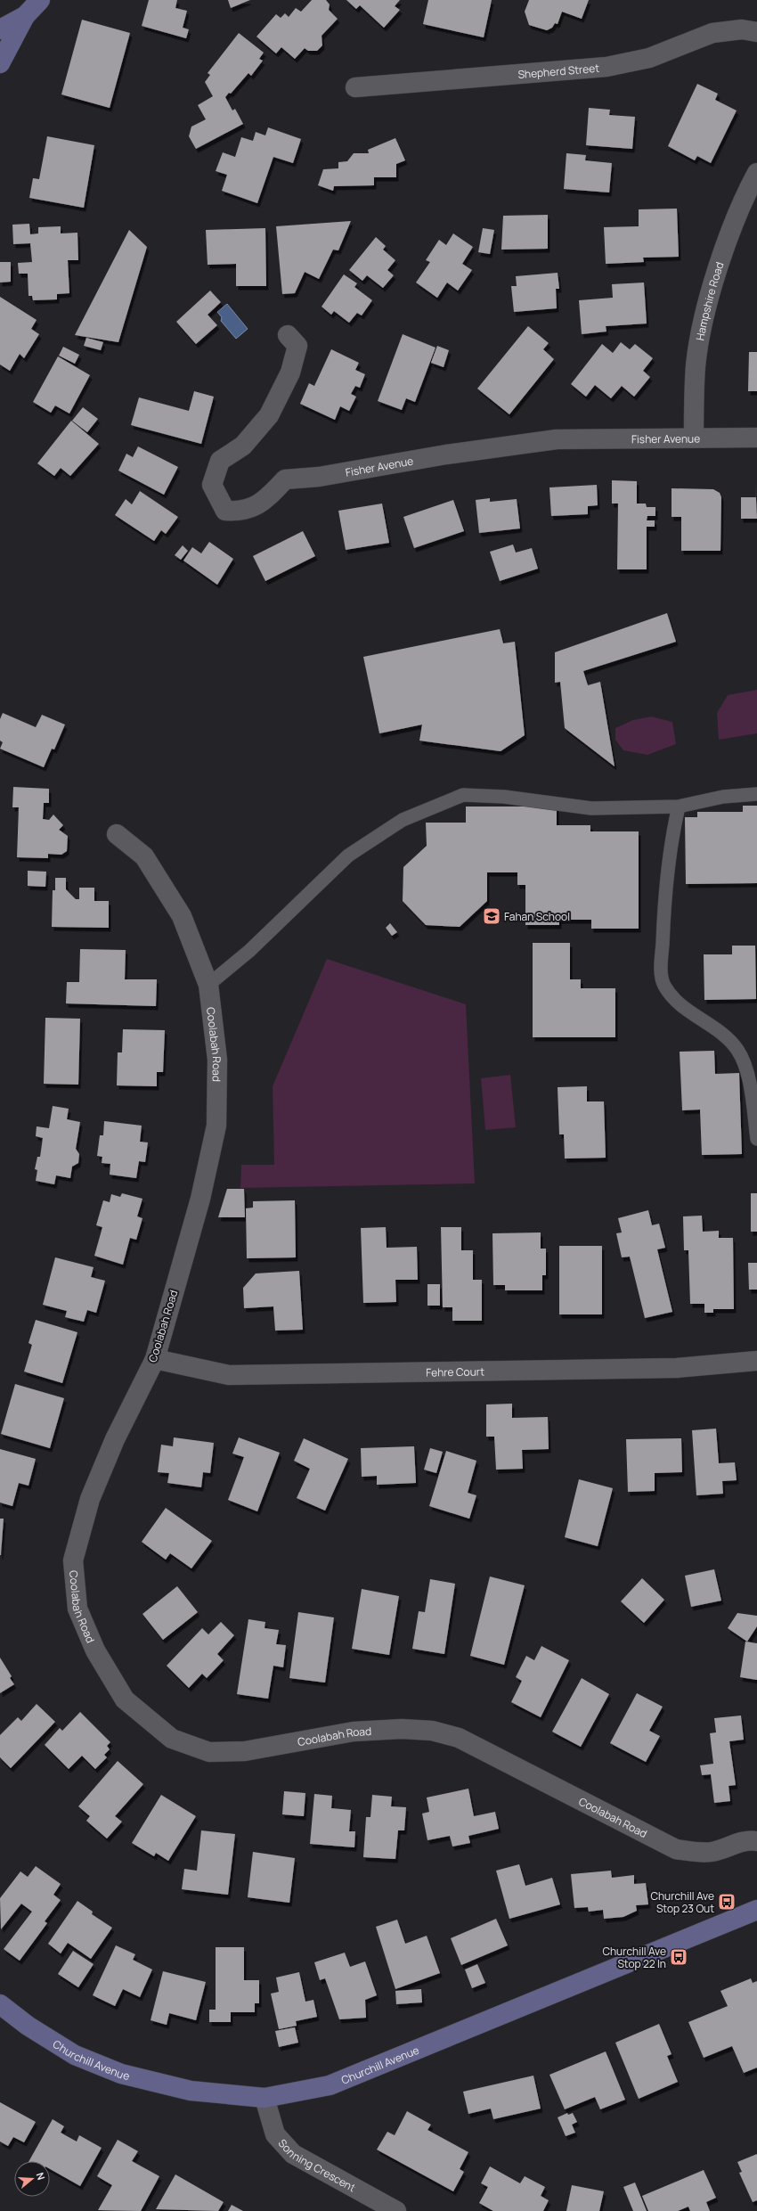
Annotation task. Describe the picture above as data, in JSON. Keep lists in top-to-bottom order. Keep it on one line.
{"streets":{"street":["Shepherd Street","Hampshire Road","Fisher Avenue","Coolabah Road","Fehre Court","Churchill Avenue","Sonning Crescent"]},"crossings":[["Hampshire Road","Fisher Avenue"],["Coolabah Road","Fehre Court"],["Churchill Avenue","Sonning Crescent"]],"places":{"school or university":["Fahan School"],"bus stop":["Churchill Ave Stop 23 Out","Churchill Ave Stop 22 In"]},"north":"right"}
